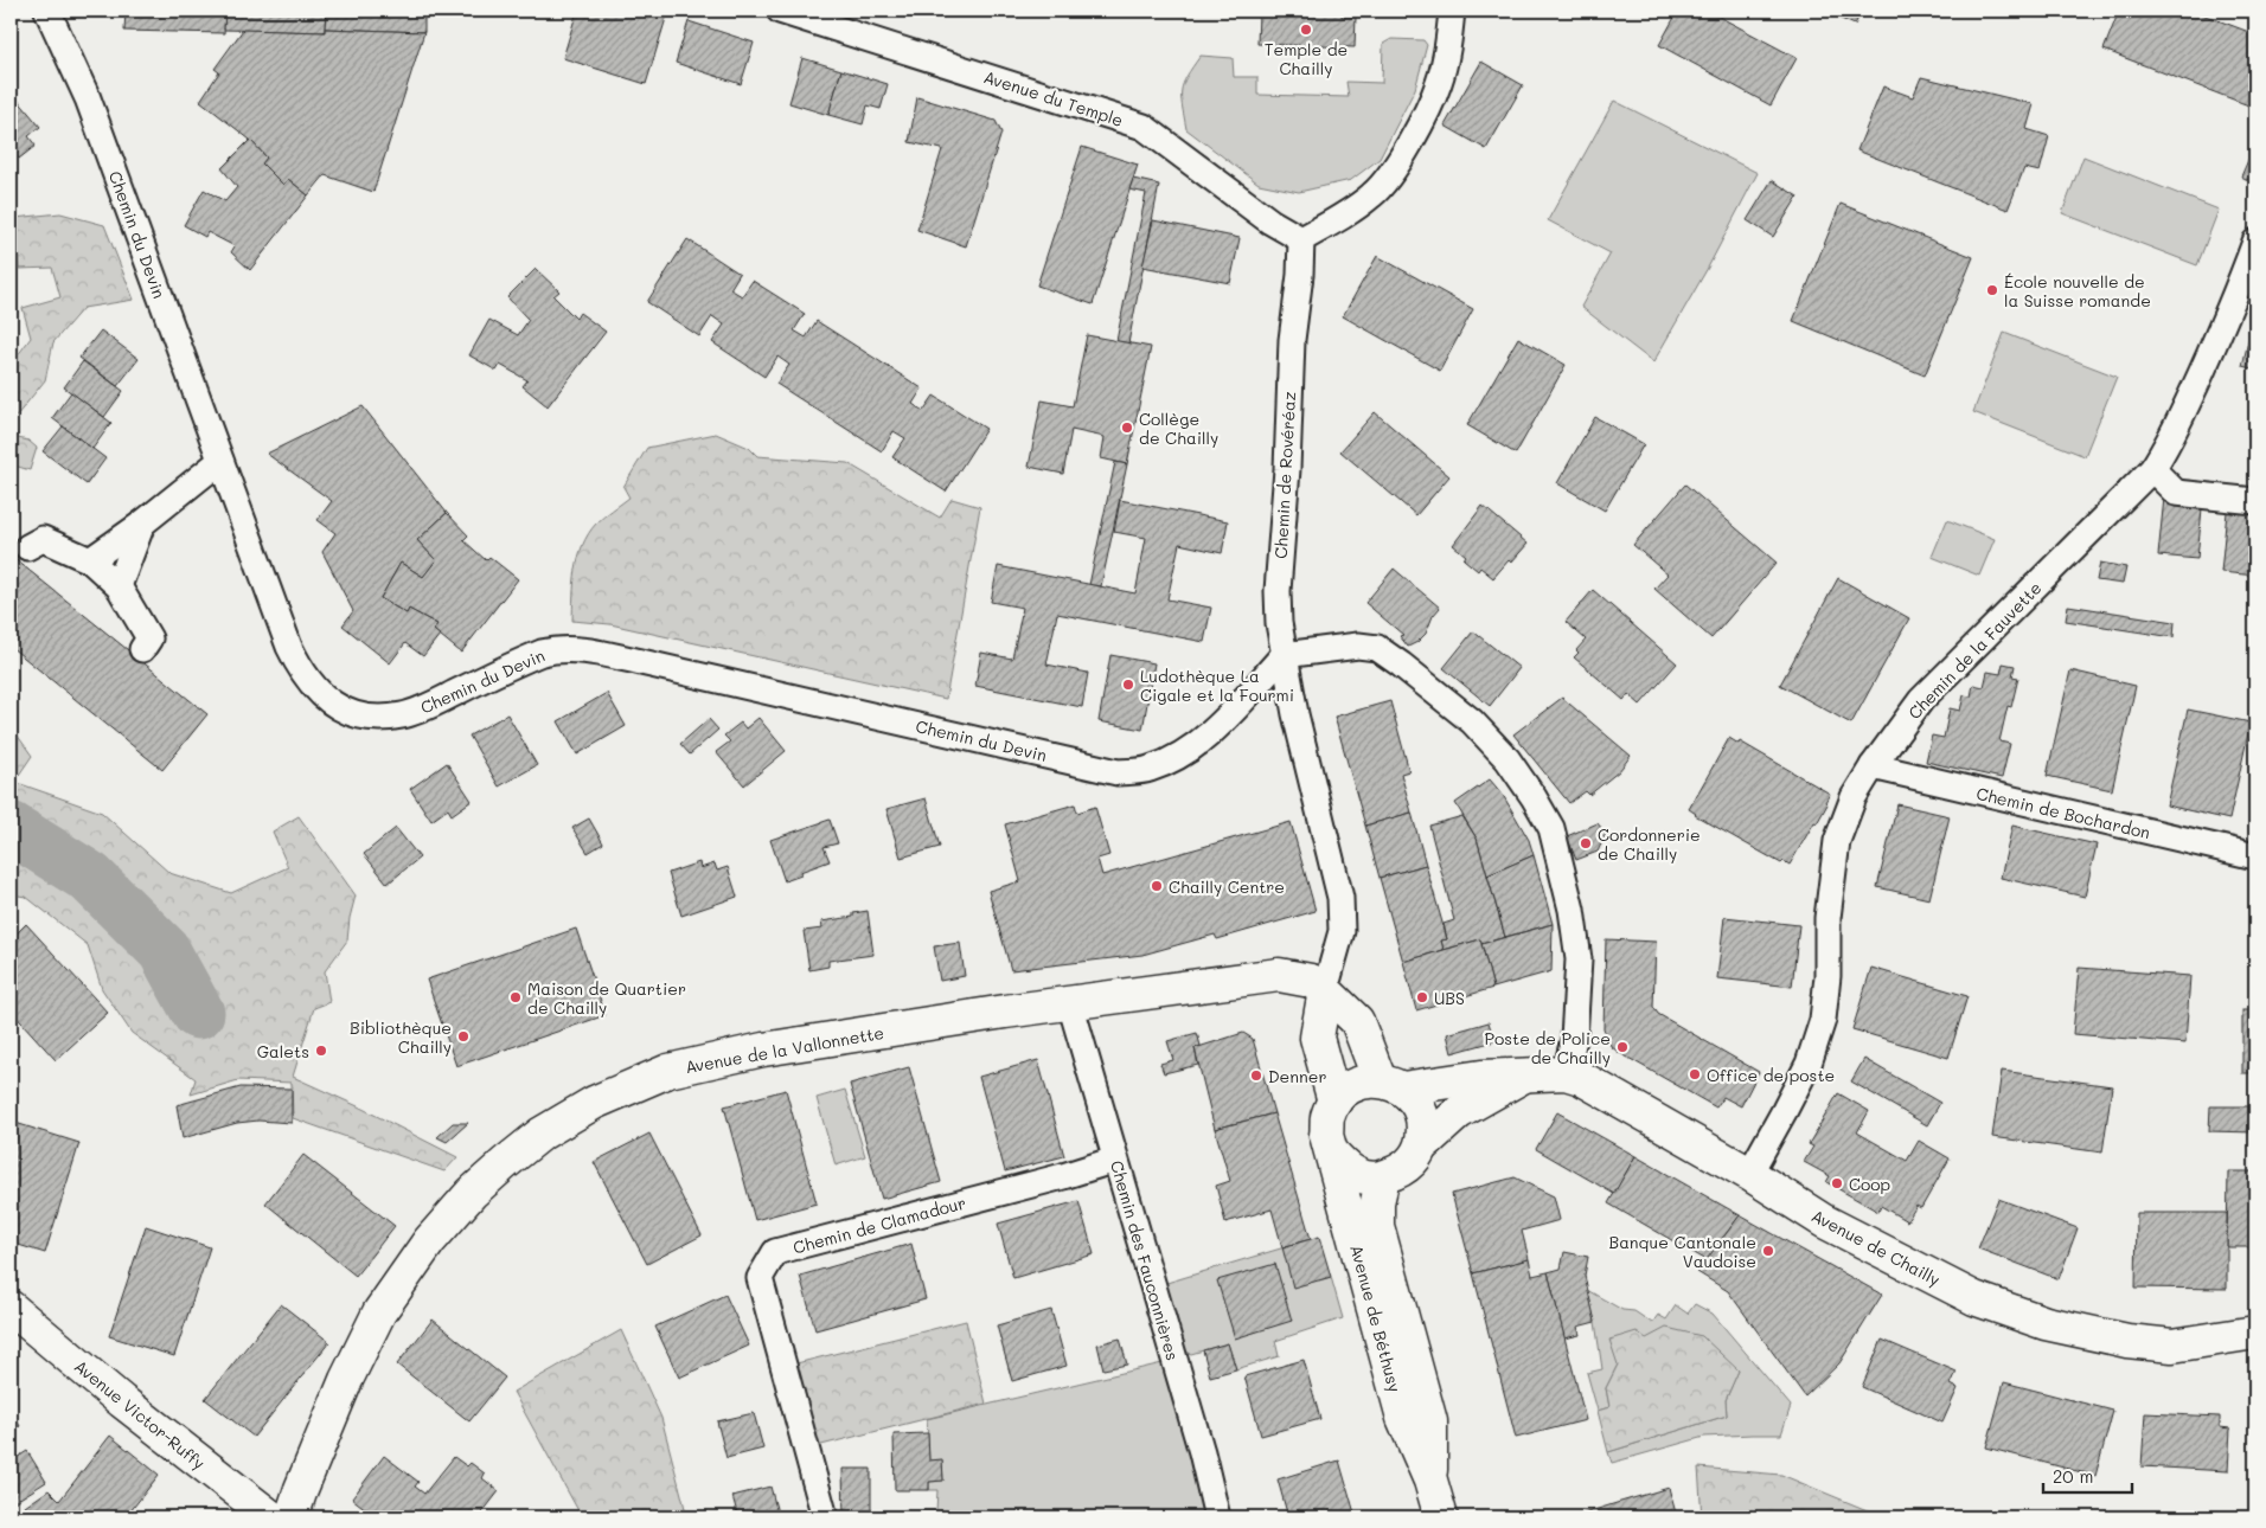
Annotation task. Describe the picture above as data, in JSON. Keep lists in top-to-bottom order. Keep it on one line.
{"streets":{"street":["Avenue du Temple","Chemin du Devin","Chemin de Rovéréaz","Chemin de la Fauvette","Chemin de Bochardon","Avenue de la Vallonnette","Chemin de Clamadour","Avenue de Chailly","Chemin des Fauconnières","Avenue de Béthusy","Avenue Victor-Ruffy"]},"crossings":[["Avenue du Temple","Chemin de Rovéréaz"],["Chemin du Devin","Chemin de Rovéréaz"],["Chemin de Rovéréaz","Avenue de la Vallonnette"],["Chemin de Rovéréaz","Avenue de Chailly"],["Chemin de Rovéréaz","Avenue de Béthusy"],["Chemin de la Fauvette","Chemin de Bochardon"],["Chemin de la Fauvette","Avenue de Chailly"],["Avenue de la Vallonnette","Chemin des Fauconnières"],["Chemin de Clamadour","Chemin des Fauconnières"],["Avenue de Chailly","Avenue de Béthusy"]],"places":["Temple de Chailly","École nouvelle de la Suisse romande","Collège de Chailly","Ludothèque La Cigale et la Fourmi","Cordonnerie de Chailly","Chailly Centre","Maison de Quartier de Chailly","UBS","Bibliothèque Chailly","Poste de Police de Chailly","Galets","Office de poste","Denner","Coop","Banque Cantonale Vaudoise"],"scale_bar":"20 m"}
